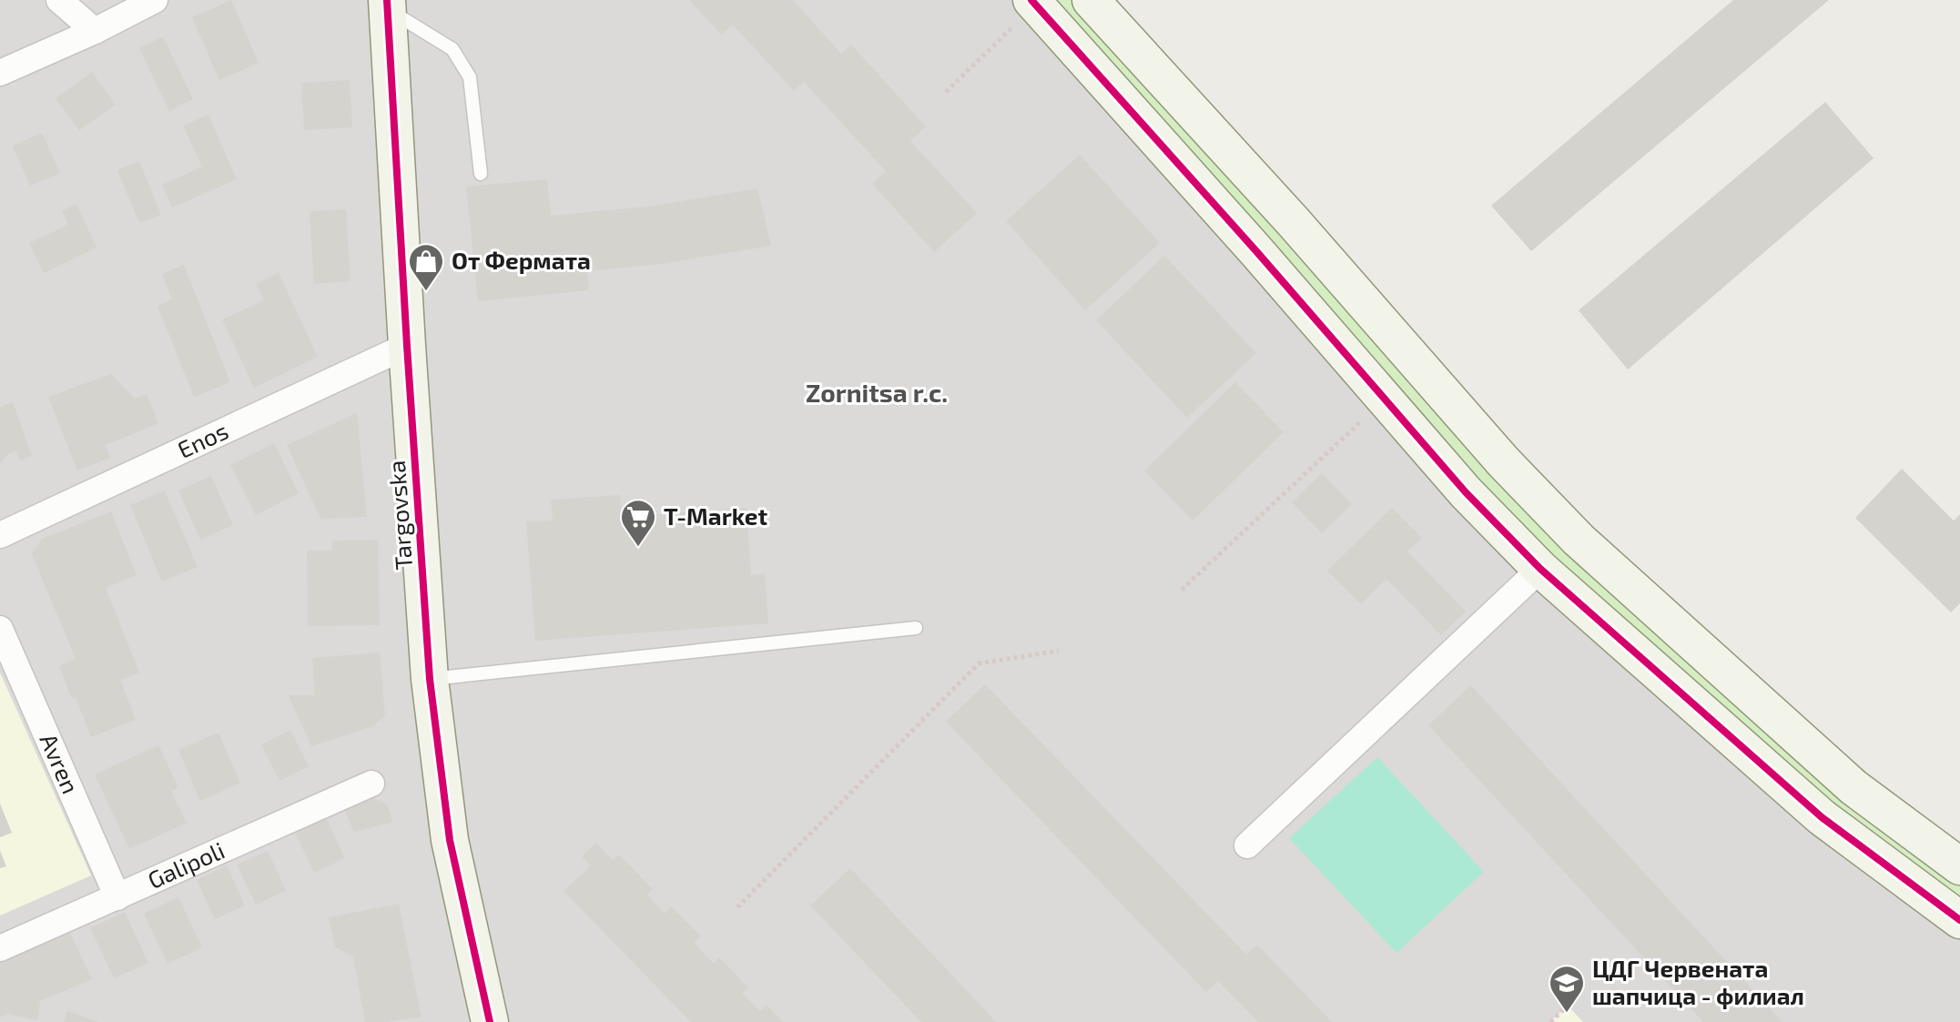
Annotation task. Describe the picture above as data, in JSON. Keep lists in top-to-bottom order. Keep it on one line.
{"streets":{"street":["Enos","Targovska","Avren","Galipoli"]},"crossings":[["Enos","Targovska"],["Avren","Galipoli"]],"districts":["Zornitsa r.c."],"places":{"shop":["От Фермата"],"supermarket":["T-Market"],"school or university":["ЦДГ Червената шапчица - филиал"]}}
